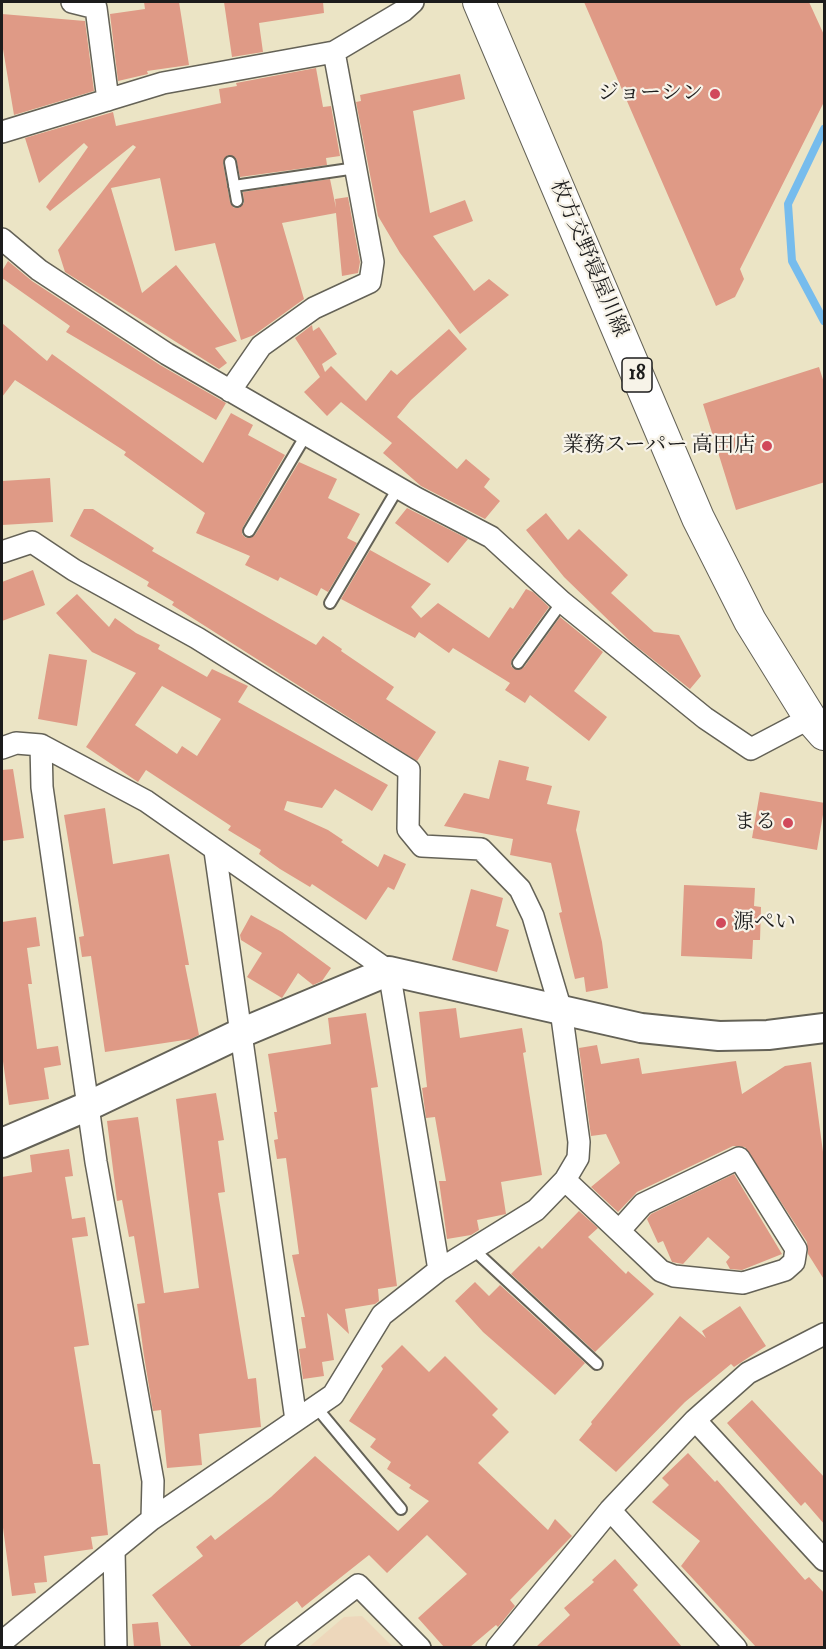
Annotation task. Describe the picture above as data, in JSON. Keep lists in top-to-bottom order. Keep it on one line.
{"streets":{"main road":["枚方交野寝屋川線","18"]},"places":["ジョーシン","業務スーパー 高田店","まる","源ぺい"]}
